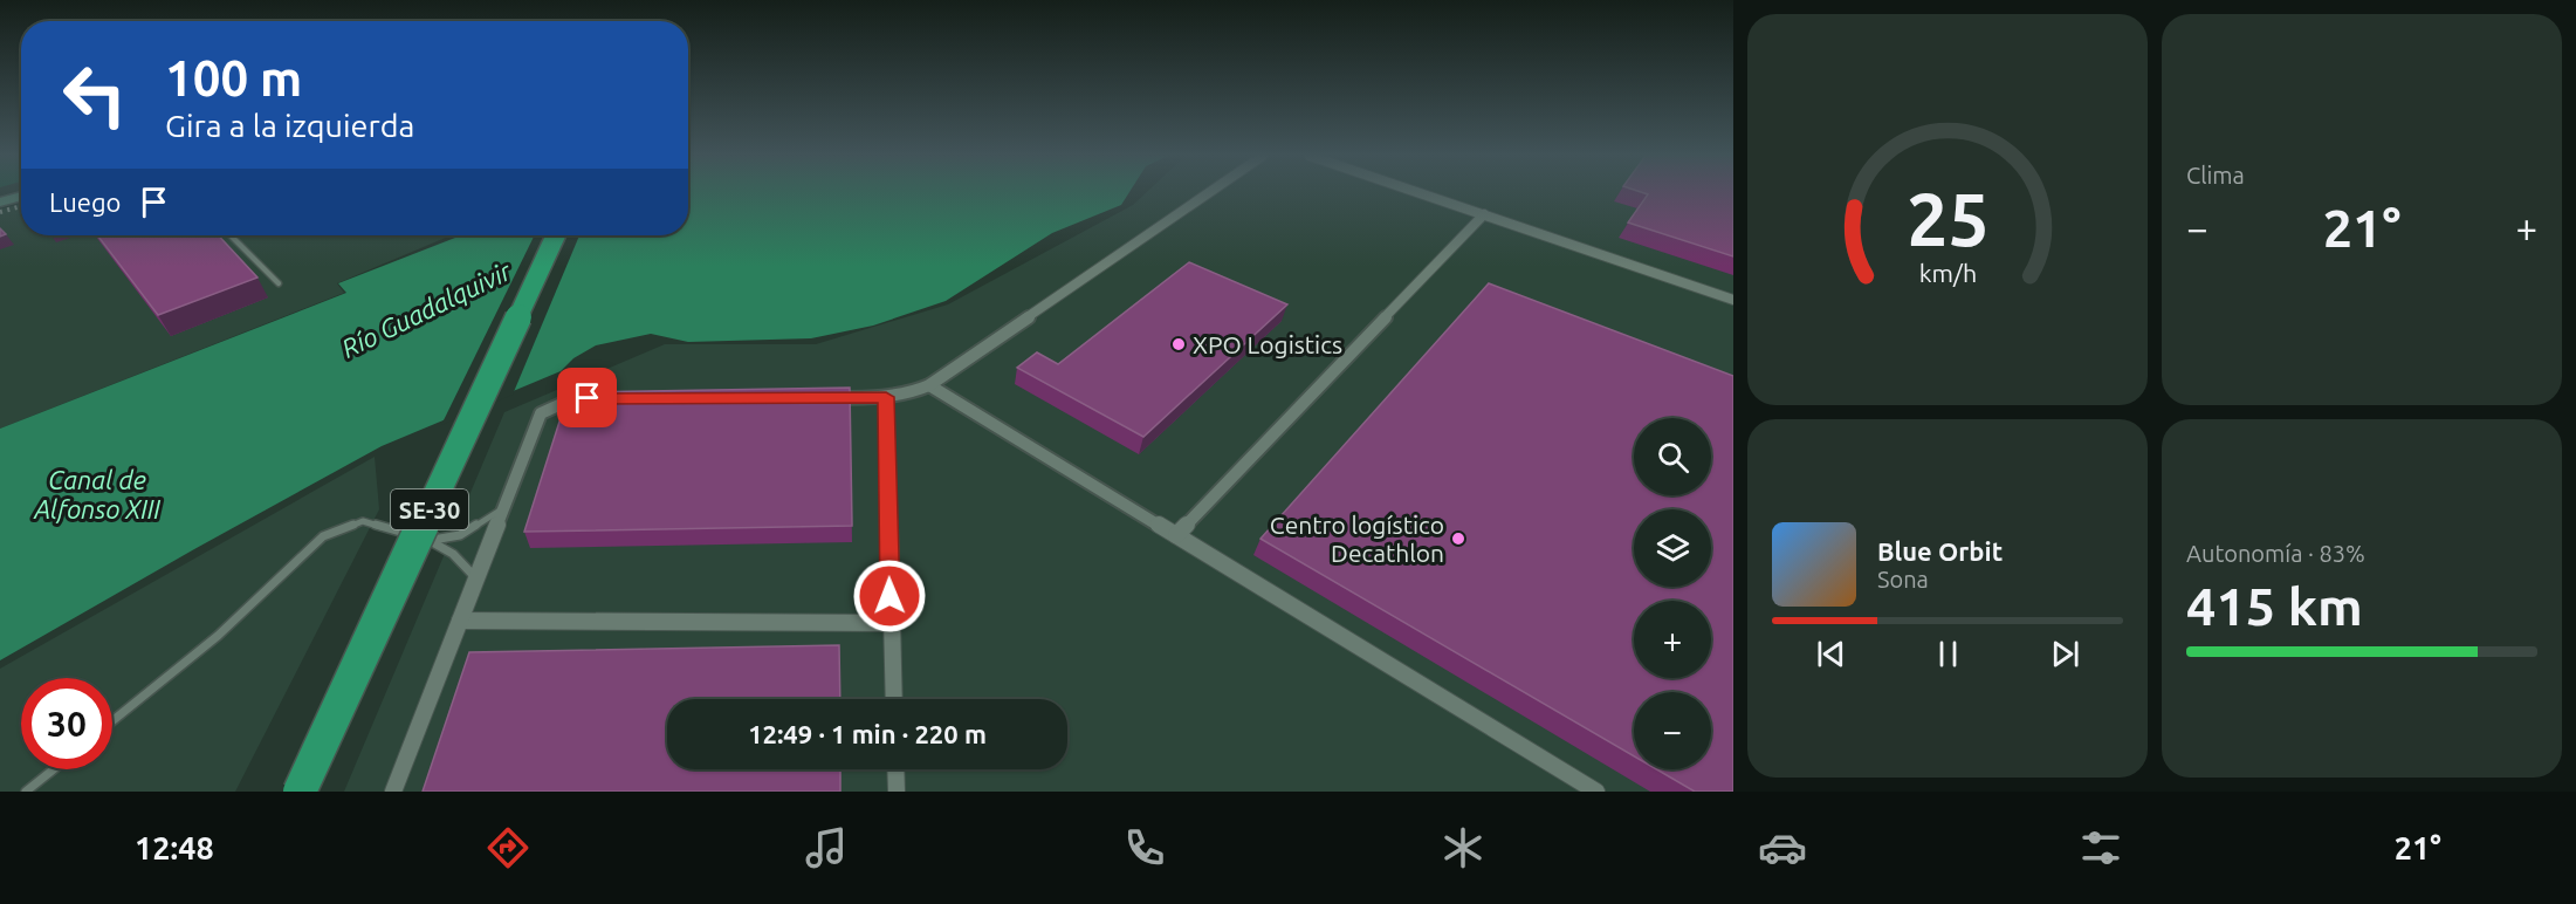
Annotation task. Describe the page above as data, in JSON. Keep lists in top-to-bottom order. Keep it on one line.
{"streets":{"highway":["SE-30"]},"water":["Río Guadalquivir","Canal de Alfonso XIII"],"places":["XPO Logistics","Centro logístico Decathlon"],"page":{"tile":["Clima",["Autonomía · 83%","415 km"]],"turn":["100 m","Gira a la izquierda"],"then":"Luego","heat":["−","21°","+"],"map_buttons":["+","−"],"song":["Blue Orbit","Sona"],"limit":"30","trip":"12:49 · 1 min · 220 m","tabs":["12:48","21°"],"gauge":["25","km/h"]}}
